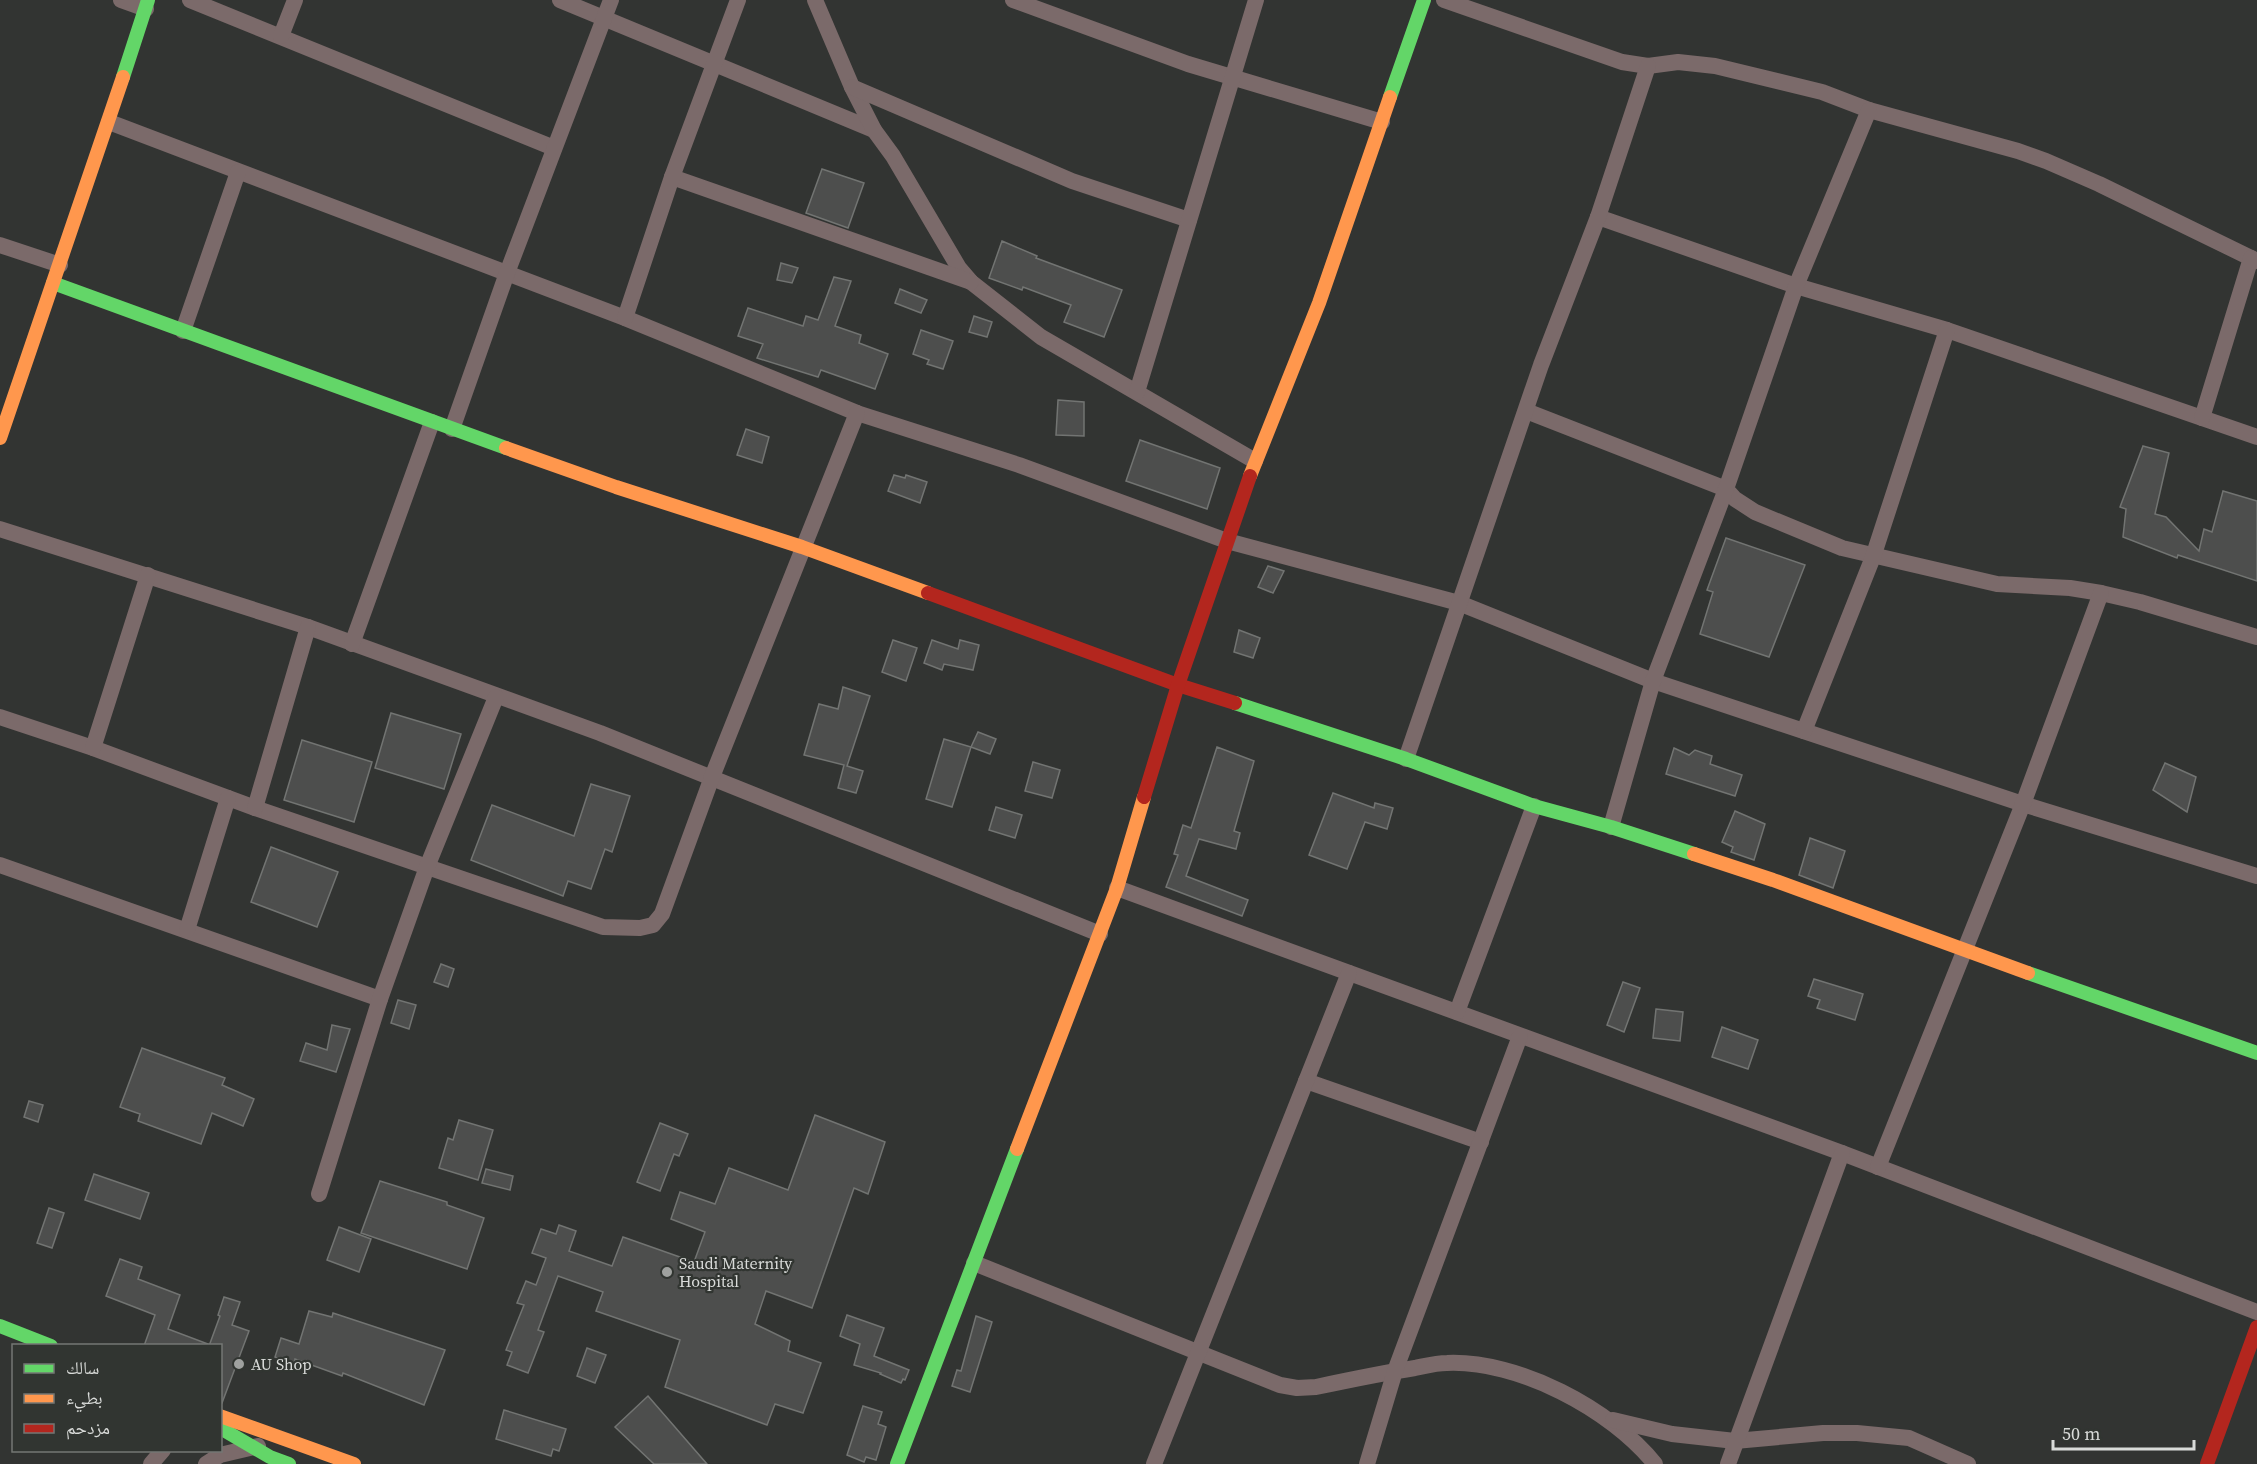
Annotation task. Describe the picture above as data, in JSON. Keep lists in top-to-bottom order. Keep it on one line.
{"places":["Saudi Maternity Hospital","AU Shop"],"legend":["سالك","بطيء","مزدحم"],"scale_bar":"50 m"}
